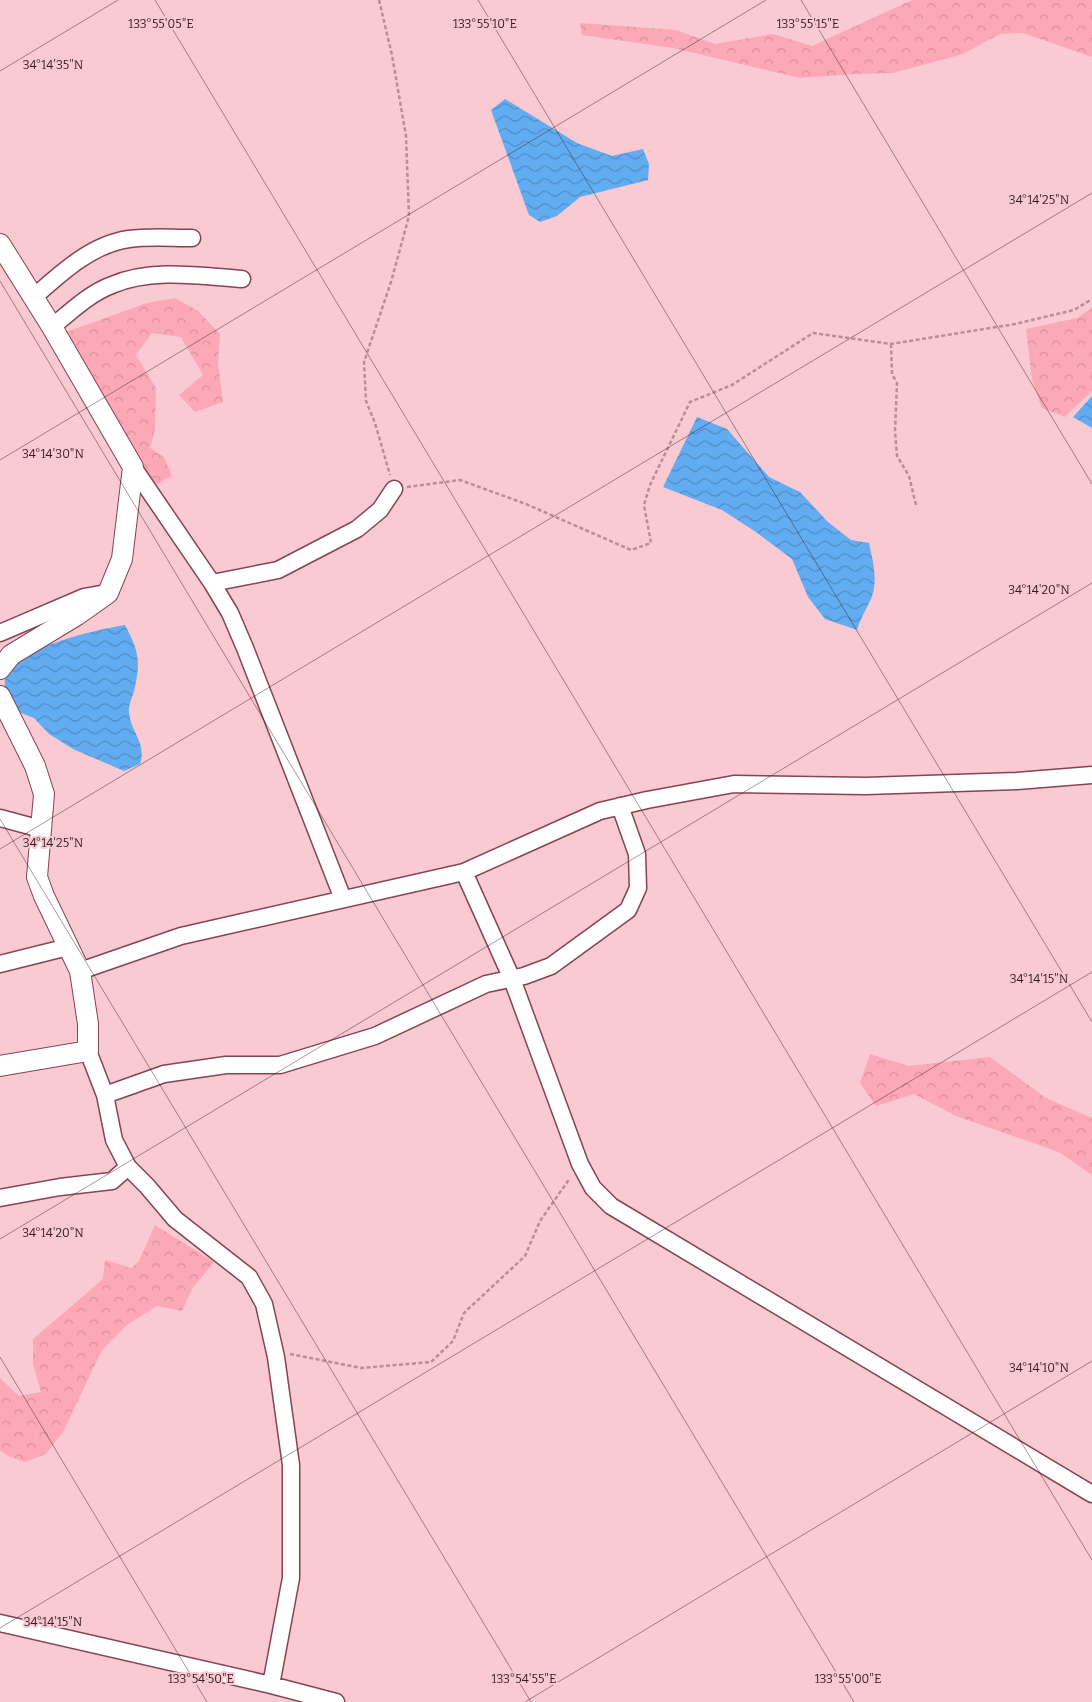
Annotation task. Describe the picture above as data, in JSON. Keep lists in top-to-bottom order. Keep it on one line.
{"coordinates":["133°55'05\"E","133°55'10\"E","133°55'15\"E","34°14'35\"N","34°14'25\"N","34°14'30\"N","34°14'20\"N","34°14'15\"N","34°14'10\"N","133°54'50\"E","133°54'55\"E","133°55'00\"E"]}
